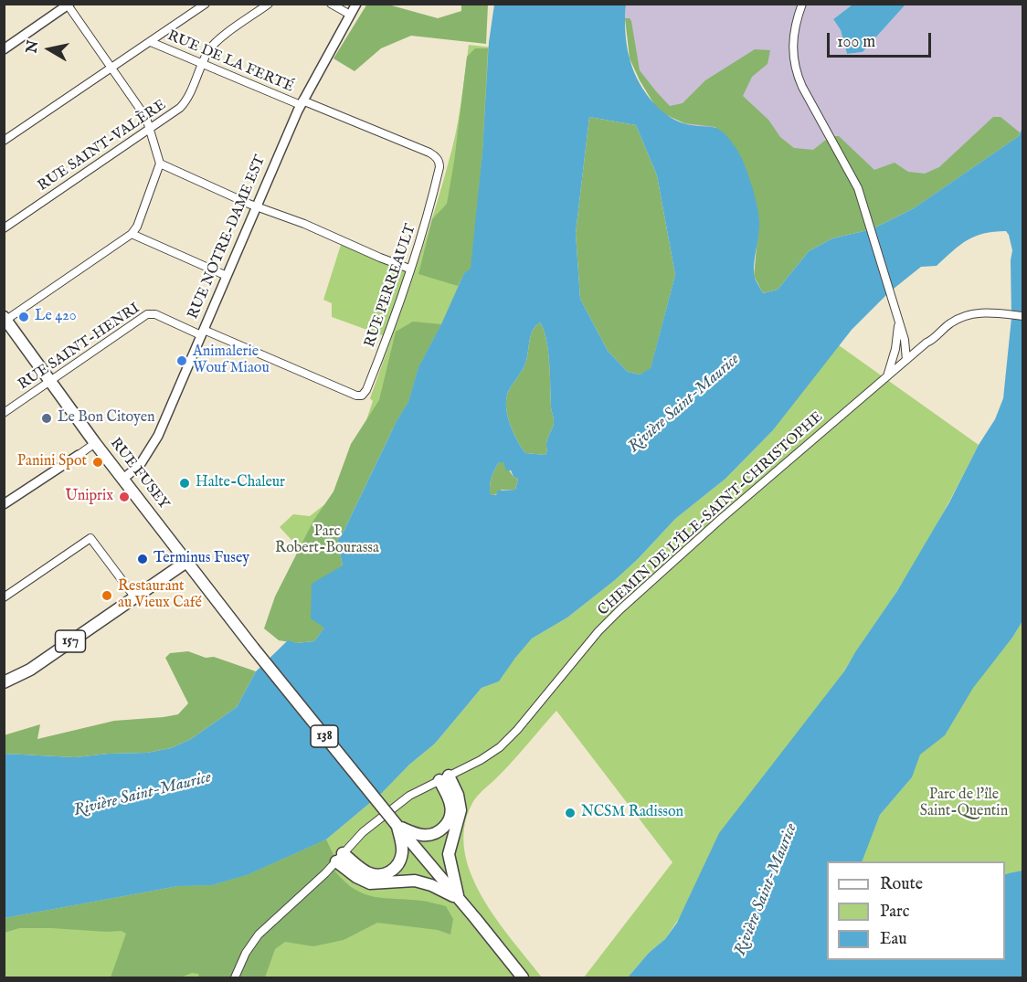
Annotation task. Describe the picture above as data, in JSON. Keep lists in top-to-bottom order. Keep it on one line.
{"streets":{"main road":["RUE FUSEY","157","138"],"street":["RUE DE LA FERTÉ","RUE SAINT-VALÈRE","RUE NOTRE-DAME EST","RUE PERREAULT","RUE SAINT-HENRI","CHEMIN DE L'ÎLE-SAINT-CHRISTOPHE"]},"crossings":[["RUE DE LA FERTÉ","RUE SAINT-VALÈRE"],["RUE DE LA FERTÉ","RUE NOTRE-DAME EST"],["RUE DE LA FERTÉ","RUE PERREAULT"],["RUE NOTRE-DAME EST","RUE PERREAULT"],["RUE NOTRE-DAME EST","RUE SAINT-HENRI"],["RUE NOTRE-DAME EST","RUE FUSEY"],["RUE PERREAULT","RUE SAINT-HENRI"],["RUE SAINT-HENRI","RUE FUSEY"],["RUE FUSEY","157"],["RUE FUSEY","138"]],"water":["Rivière Saint-Maurice"],"parks":["Parc Robert-Bourassa","Parc de l'île Saint-Quentin"],"places":["Le 420","Animalerie Wouf Miaou","Le Bon Citoyen","Panini Spot","Halte-Chaleur","Uniprix","Terminus Fusey","Restaurant au Vieux Café","NCSM Radisson"],"legend":["Route","Parc","Eau"],"scale_bar":"100 m","north":"left"}
